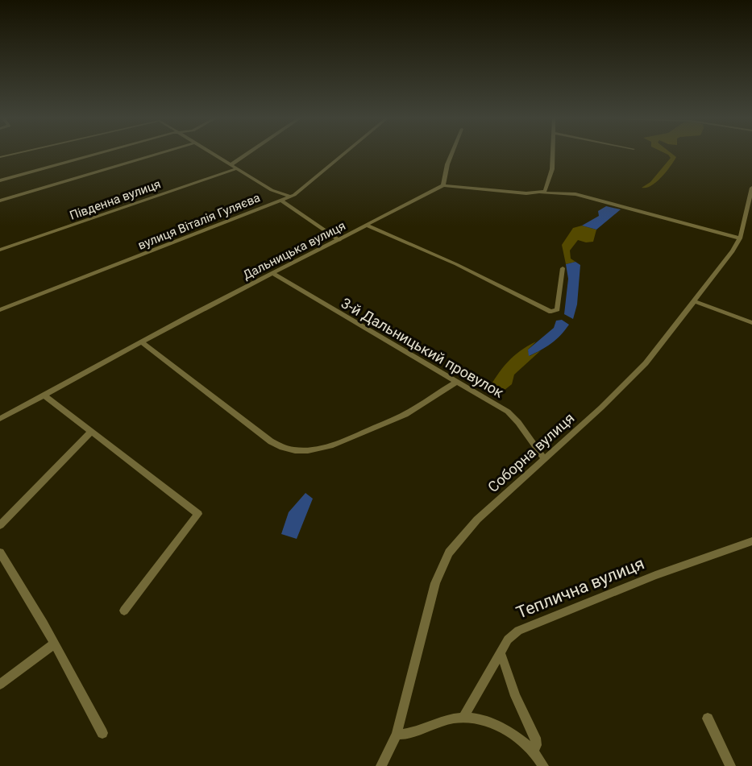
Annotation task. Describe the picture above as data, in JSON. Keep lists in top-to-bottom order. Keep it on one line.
{"streets":{"street":["Південна вулиця","вулиця Віталія Гуляєва","Дальницька вулиця","3-й Дальницький провулок","Соборна вулиця","Теплична вулиця"]},"crossings":[["Дальницька вулиця","3-й Дальницький провулок"],["3-й Дальницький провулок","Соборна вулиця"]]}
